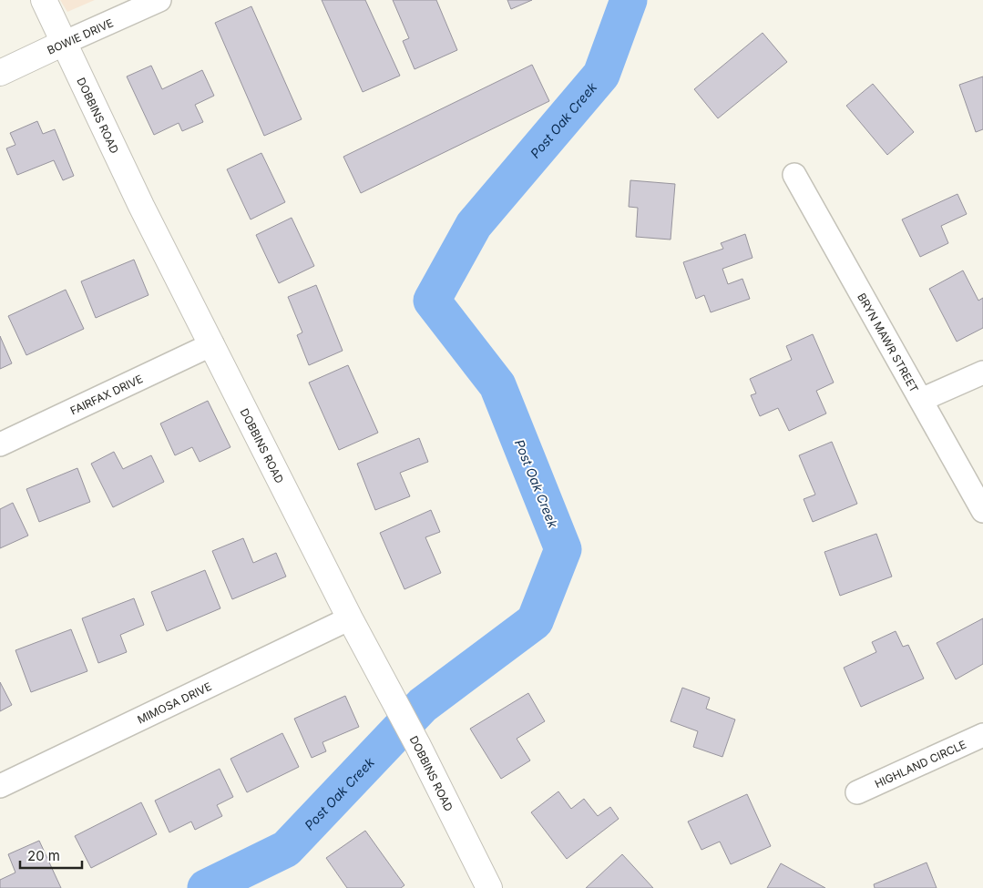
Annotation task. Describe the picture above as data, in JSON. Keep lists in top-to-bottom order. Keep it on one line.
{"streets":{"street":["BOWIE DRIVE","DOBBINS ROAD","BRYN MAWR STREET","FAIRFAX DRIVE","MIMOSA DRIVE","HIGHLAND CIRCLE"]},"crossings":[["BOWIE DRIVE","DOBBINS ROAD"],["DOBBINS ROAD","FAIRFAX DRIVE"],["DOBBINS ROAD","MIMOSA DRIVE"]],"water":["Post Oak Creek"],"scale_bar":"20 m"}
